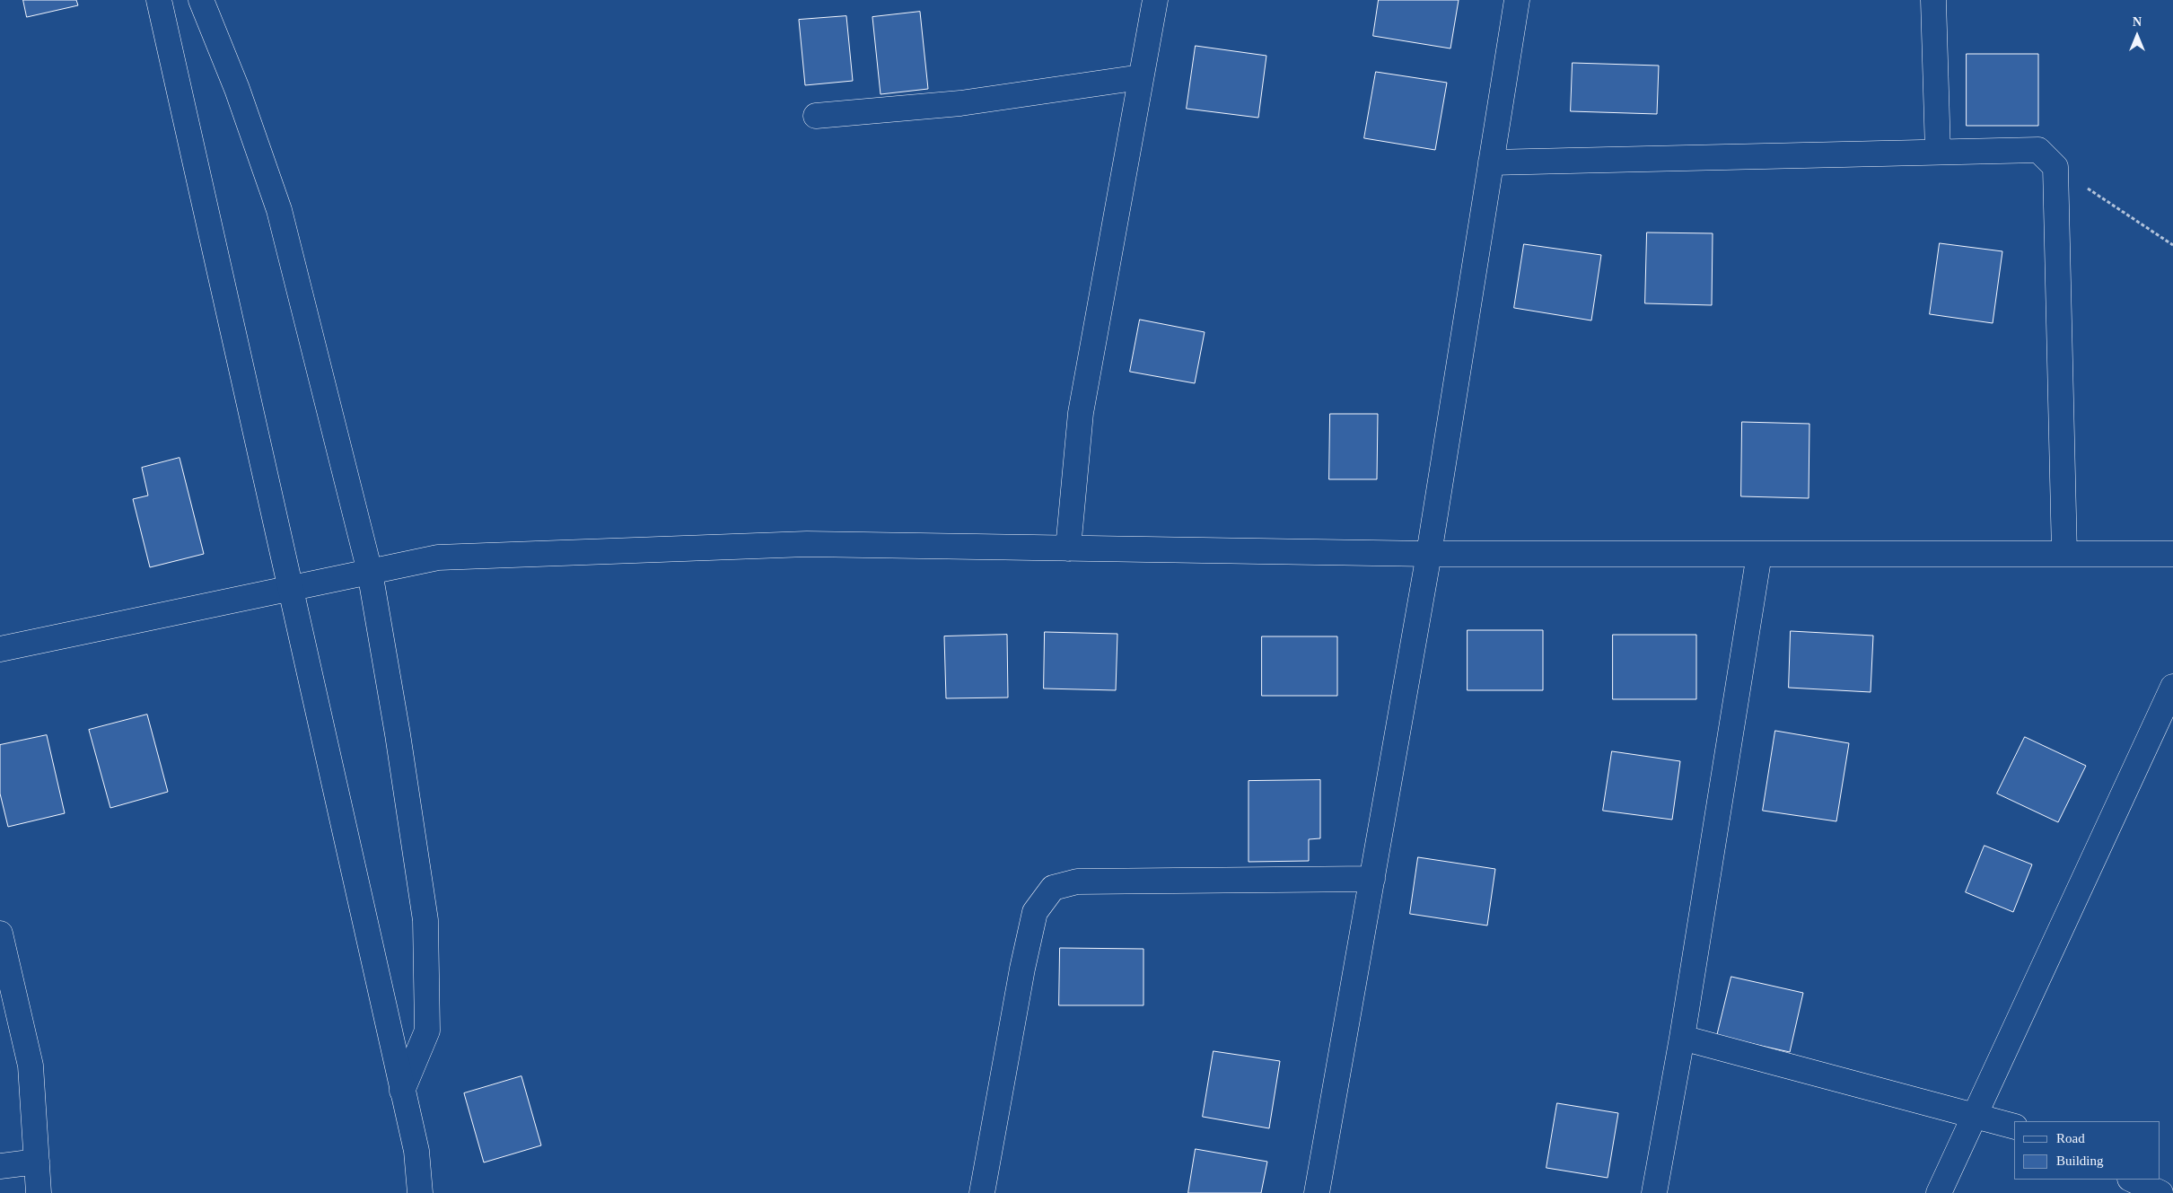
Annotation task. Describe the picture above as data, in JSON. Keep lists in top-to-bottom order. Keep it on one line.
{"legend":["Road","Building"],"north":"top"}
